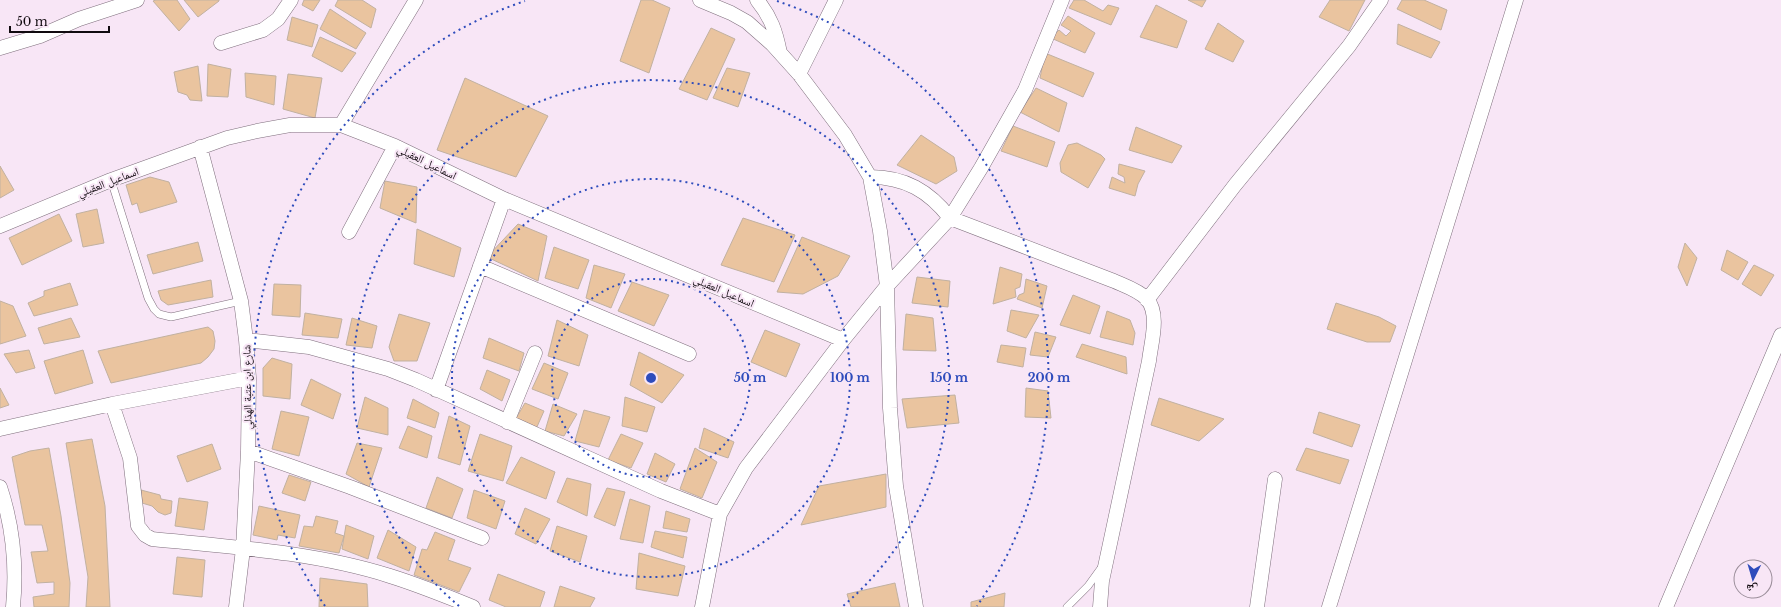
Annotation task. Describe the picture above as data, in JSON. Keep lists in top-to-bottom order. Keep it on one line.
{"streets":{"street":["اسماعيل العقيلي","شارع ابن عتبة الهذلي"]},"crossings":[["اسماعيل العقيلي","شارع ابن عتبة الهذلي"]],"scale_bar":"50 m","north":"bottom","rings":["50 m","100 m","150 m","200 m"]}
